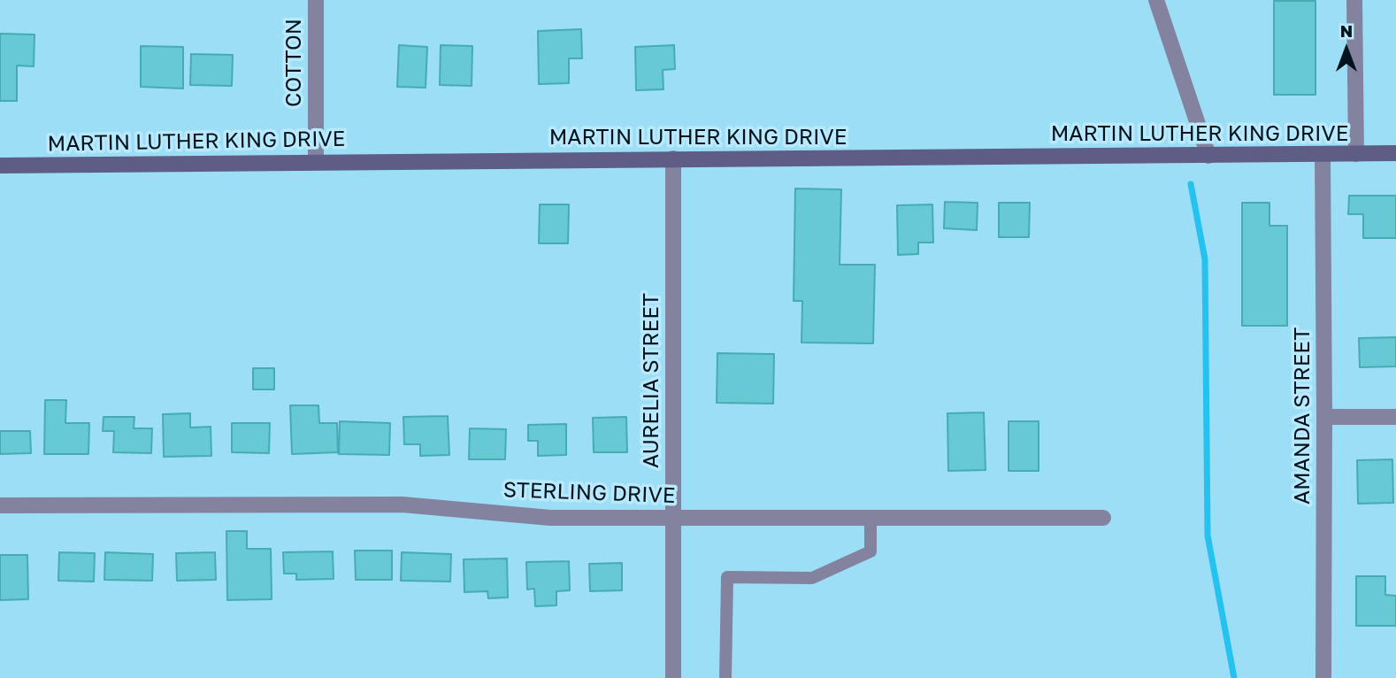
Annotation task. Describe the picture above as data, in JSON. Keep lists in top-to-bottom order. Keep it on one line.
{"streets":{"main road":["MARTIN LUTHER KING DRIVE"],"street":["COTTON","AURELIA STREET","AMANDA STREET","STERLING DRIVE"]},"crossings":[["COTTON","MARTIN LUTHER KING DRIVE"],["MARTIN LUTHER KING DRIVE","AURELIA STREET"],["MARTIN LUTHER KING DRIVE","AMANDA STREET"],["AURELIA STREET","STERLING DRIVE"]],"north":"top"}
